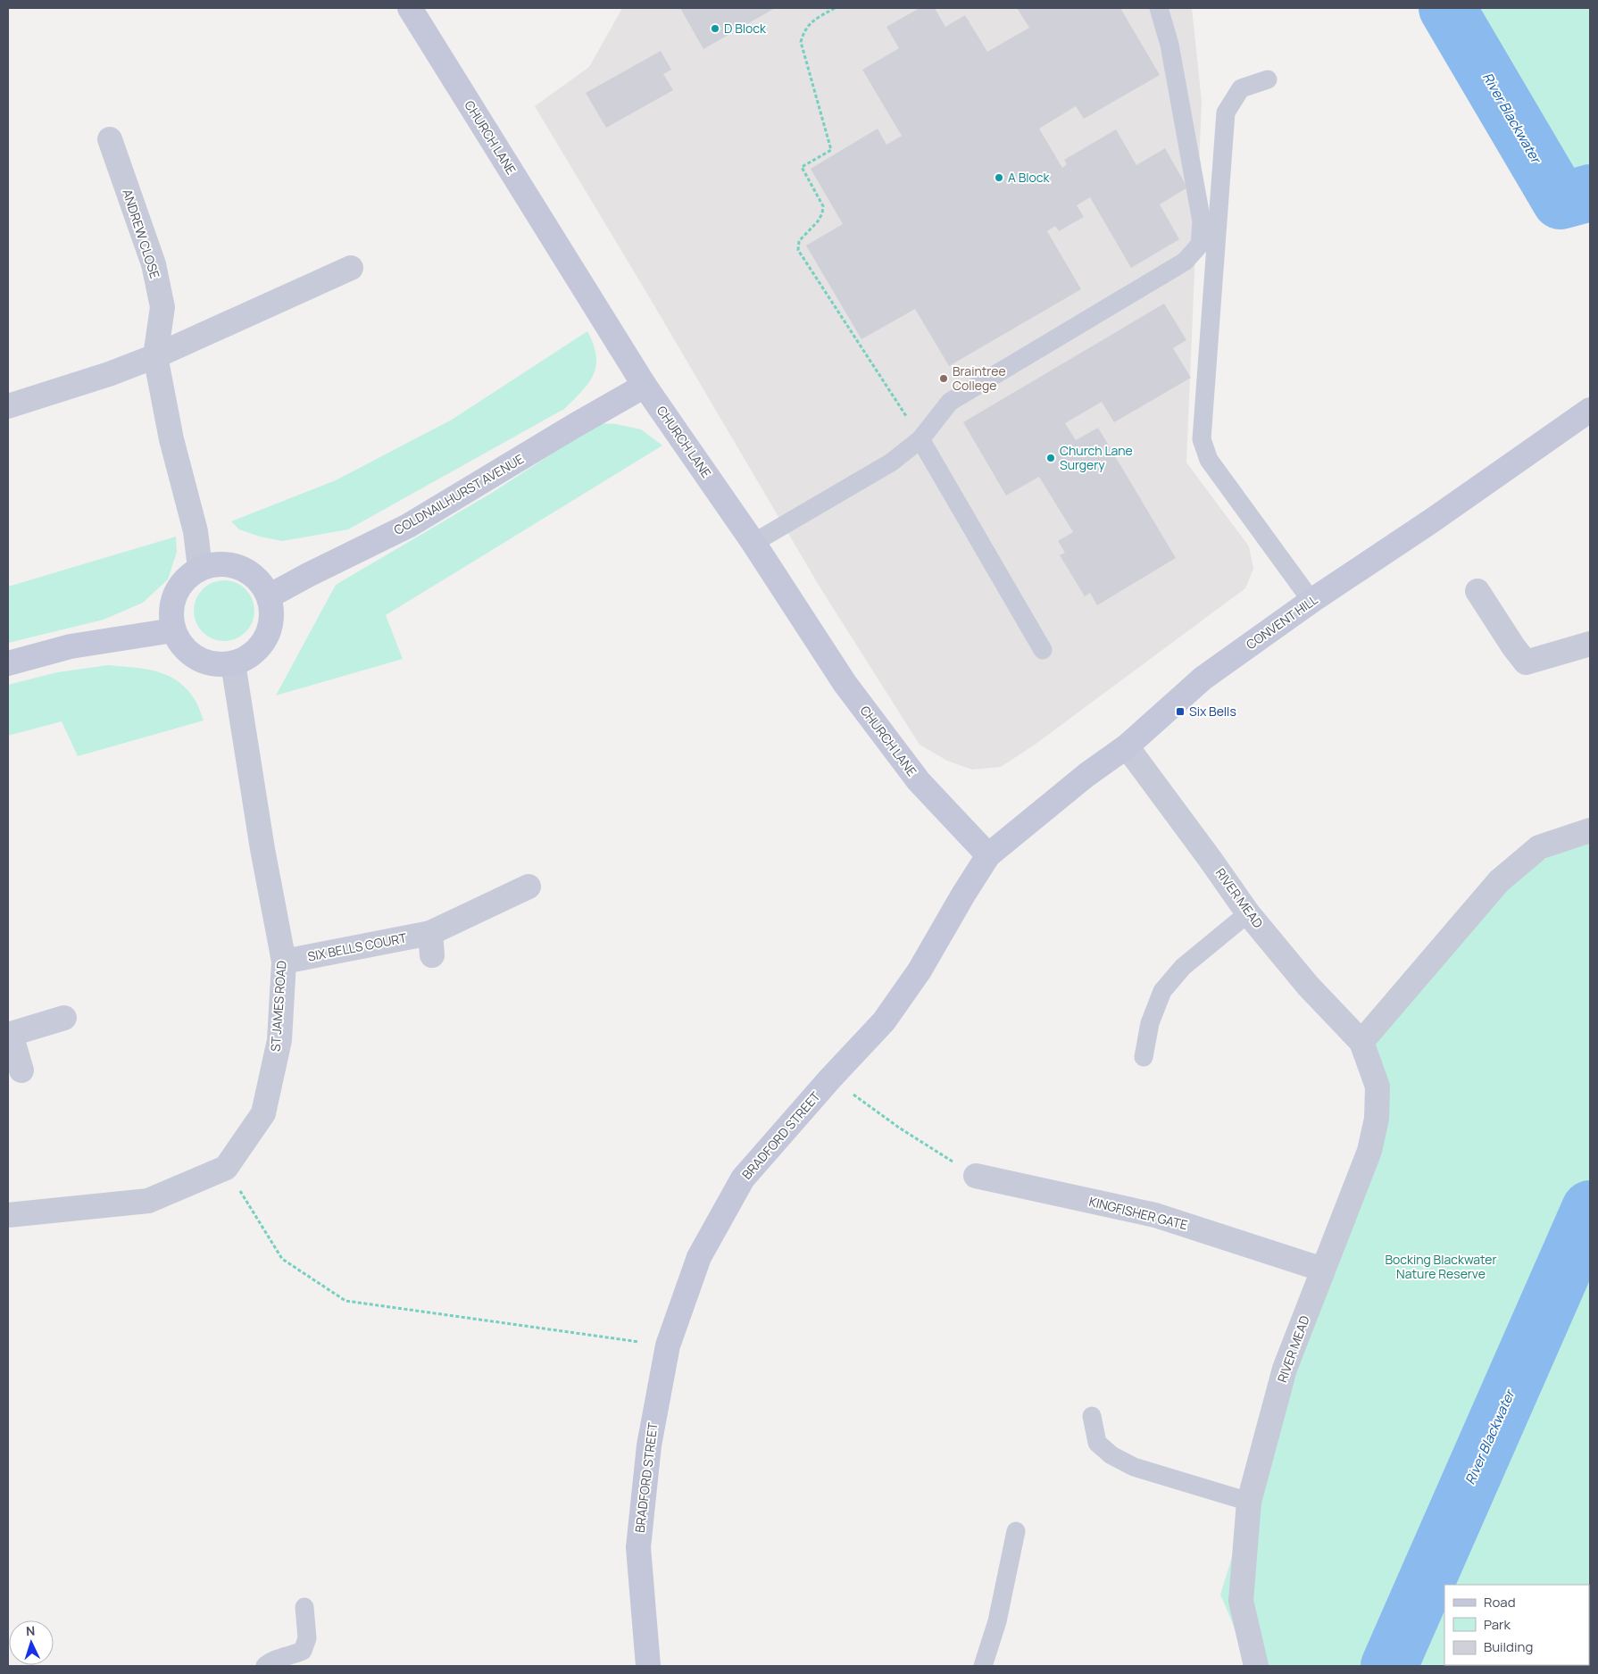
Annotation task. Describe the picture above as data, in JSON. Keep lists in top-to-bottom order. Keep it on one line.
{"streets":{"street":["CHURCH LANE","ANDREW CLOSE","COLDNAILHURST AVENUE","CONVENT HILL","RIVER MEAD","SIX BELLS COURT","ST JAMES ROAD","BRADFORD STREET","KINGFISHER GATE"]},"crossings":[["CHURCH LANE","COLDNAILHURST AVENUE"],["CHURCH LANE","CONVENT HILL"],["CHURCH LANE","BRADFORD STREET"],["ANDREW CLOSE","COLDNAILHURST AVENUE"],["ANDREW CLOSE","ST JAMES ROAD"],["COLDNAILHURST AVENUE","ST JAMES ROAD"],["CONVENT HILL","RIVER MEAD"],["CONVENT HILL","BRADFORD STREET"],["RIVER MEAD","KINGFISHER GATE"],["SIX BELLS COURT","ST JAMES ROAD"]],"water":["River Blackwater"],"parks":["Bocking Blackwater Nature Reserve"],"places":{"other":["D Block","A Block","Braintree College","Church Lane Surgery"],"transit":["Six Bells"]},"legend":["Road","Park","Building"],"north":"top"}
